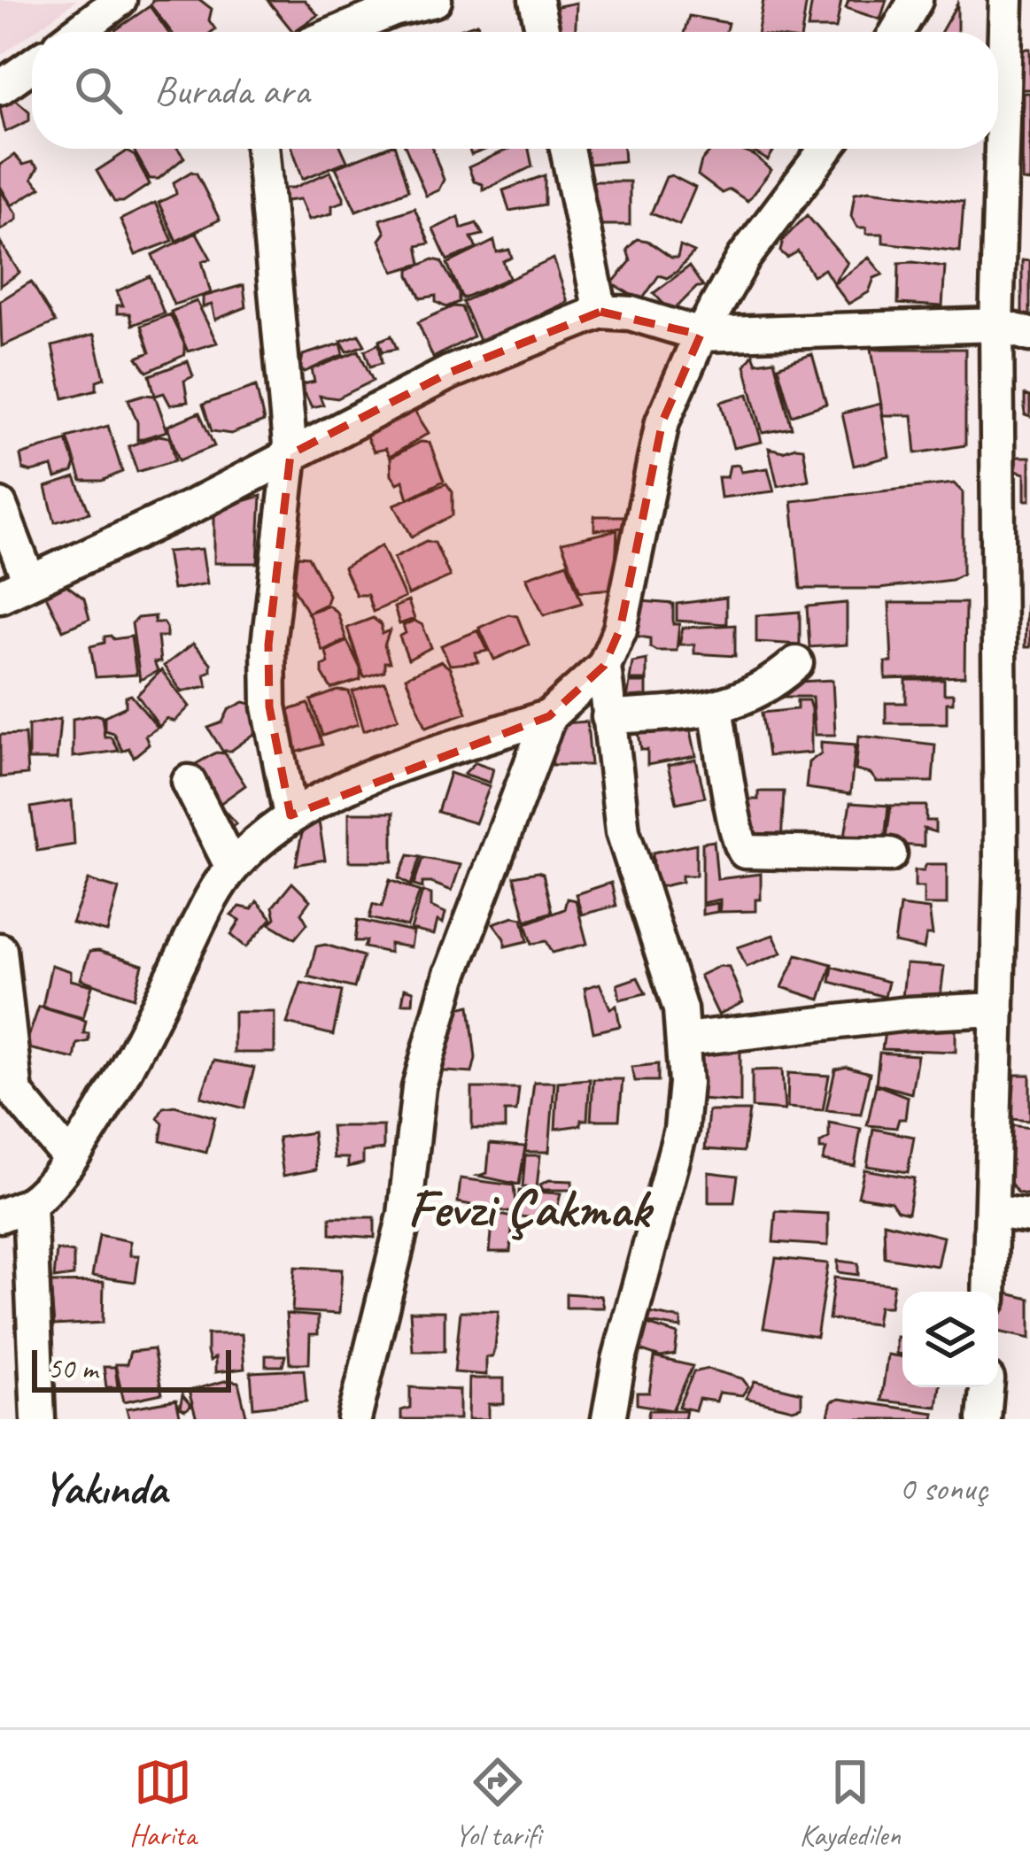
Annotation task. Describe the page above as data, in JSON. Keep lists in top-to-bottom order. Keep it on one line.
{"districts":["Fevzi Çakmak"],"scale_bar":"50 m","page":{"search":"Burada ara","scale":"50 m","heading":["Yakında","0 sonuç"],"nav":["Harita","Yol tarifi","Kaydedilen"]}}
